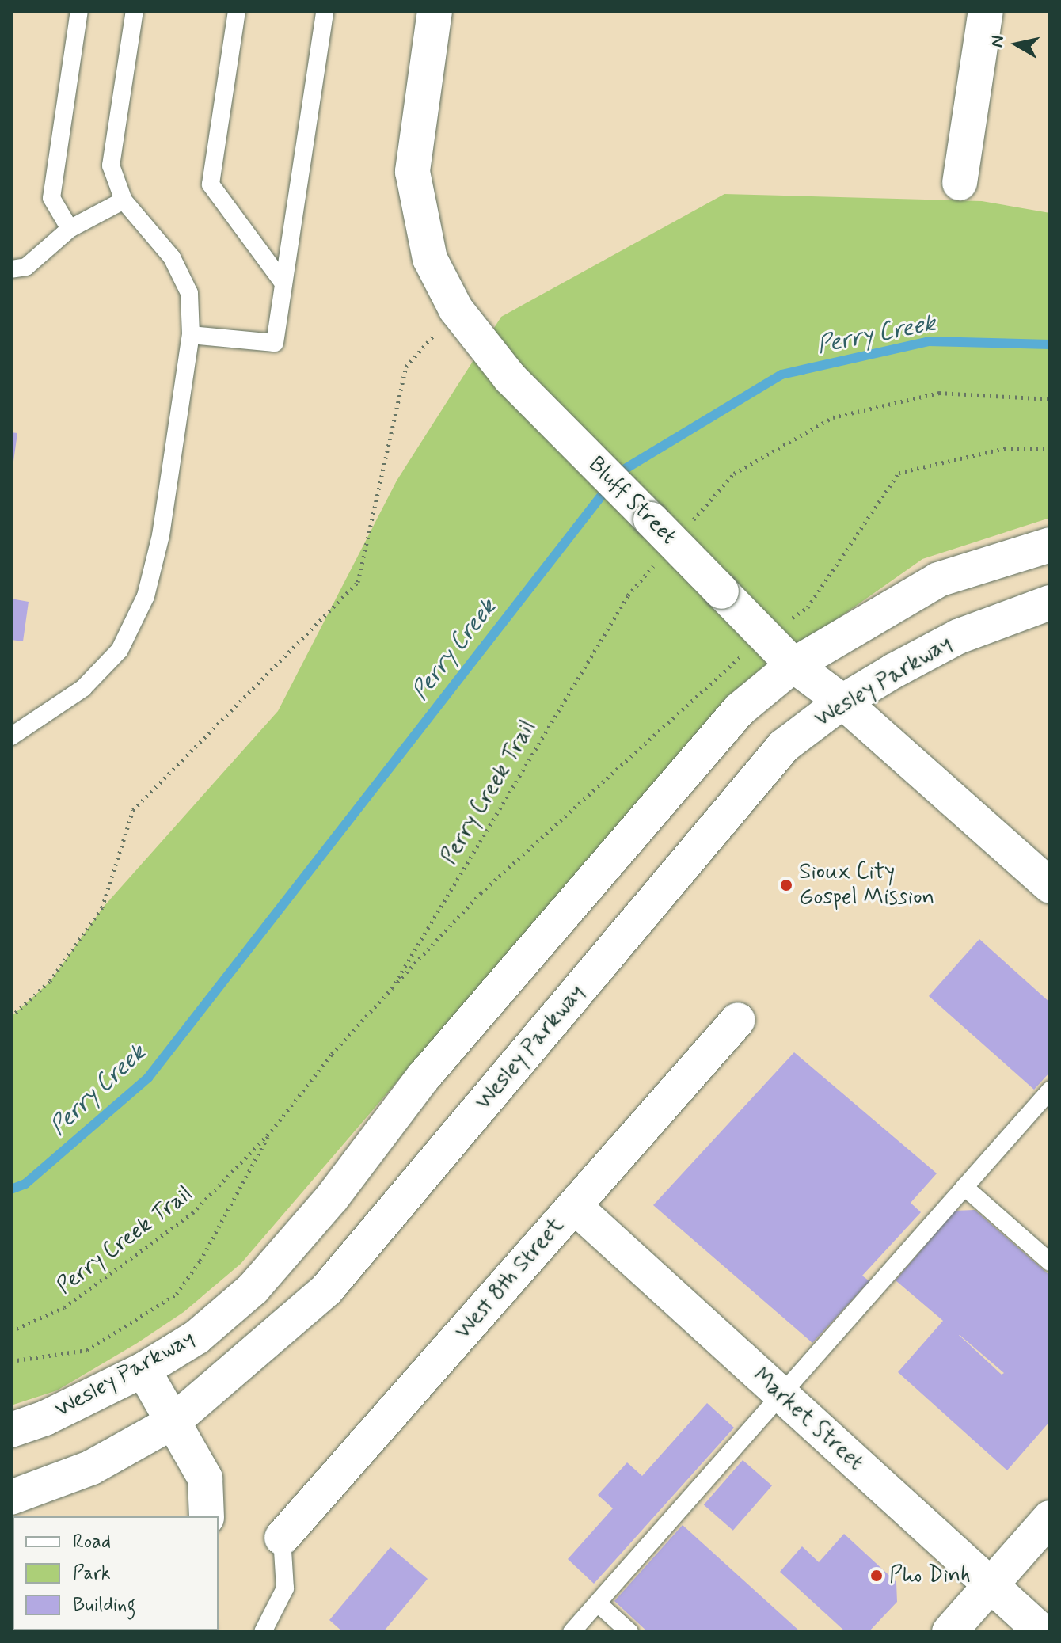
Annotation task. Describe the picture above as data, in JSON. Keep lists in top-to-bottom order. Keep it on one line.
{"streets":{"main road":["Bluff Street","Wesley Parkway","West 8th Street","Market Street"],"path":["Perry Creek Trail"]},"crossings":[["Bluff Street","Wesley Parkway"],["West 8th Street","Market Street"]],"water":["Perry Creek"],"places":["Sioux City Gospel Mission","Pho Dinh"],"legend":["Road","Park","Building"],"north":"left"}
